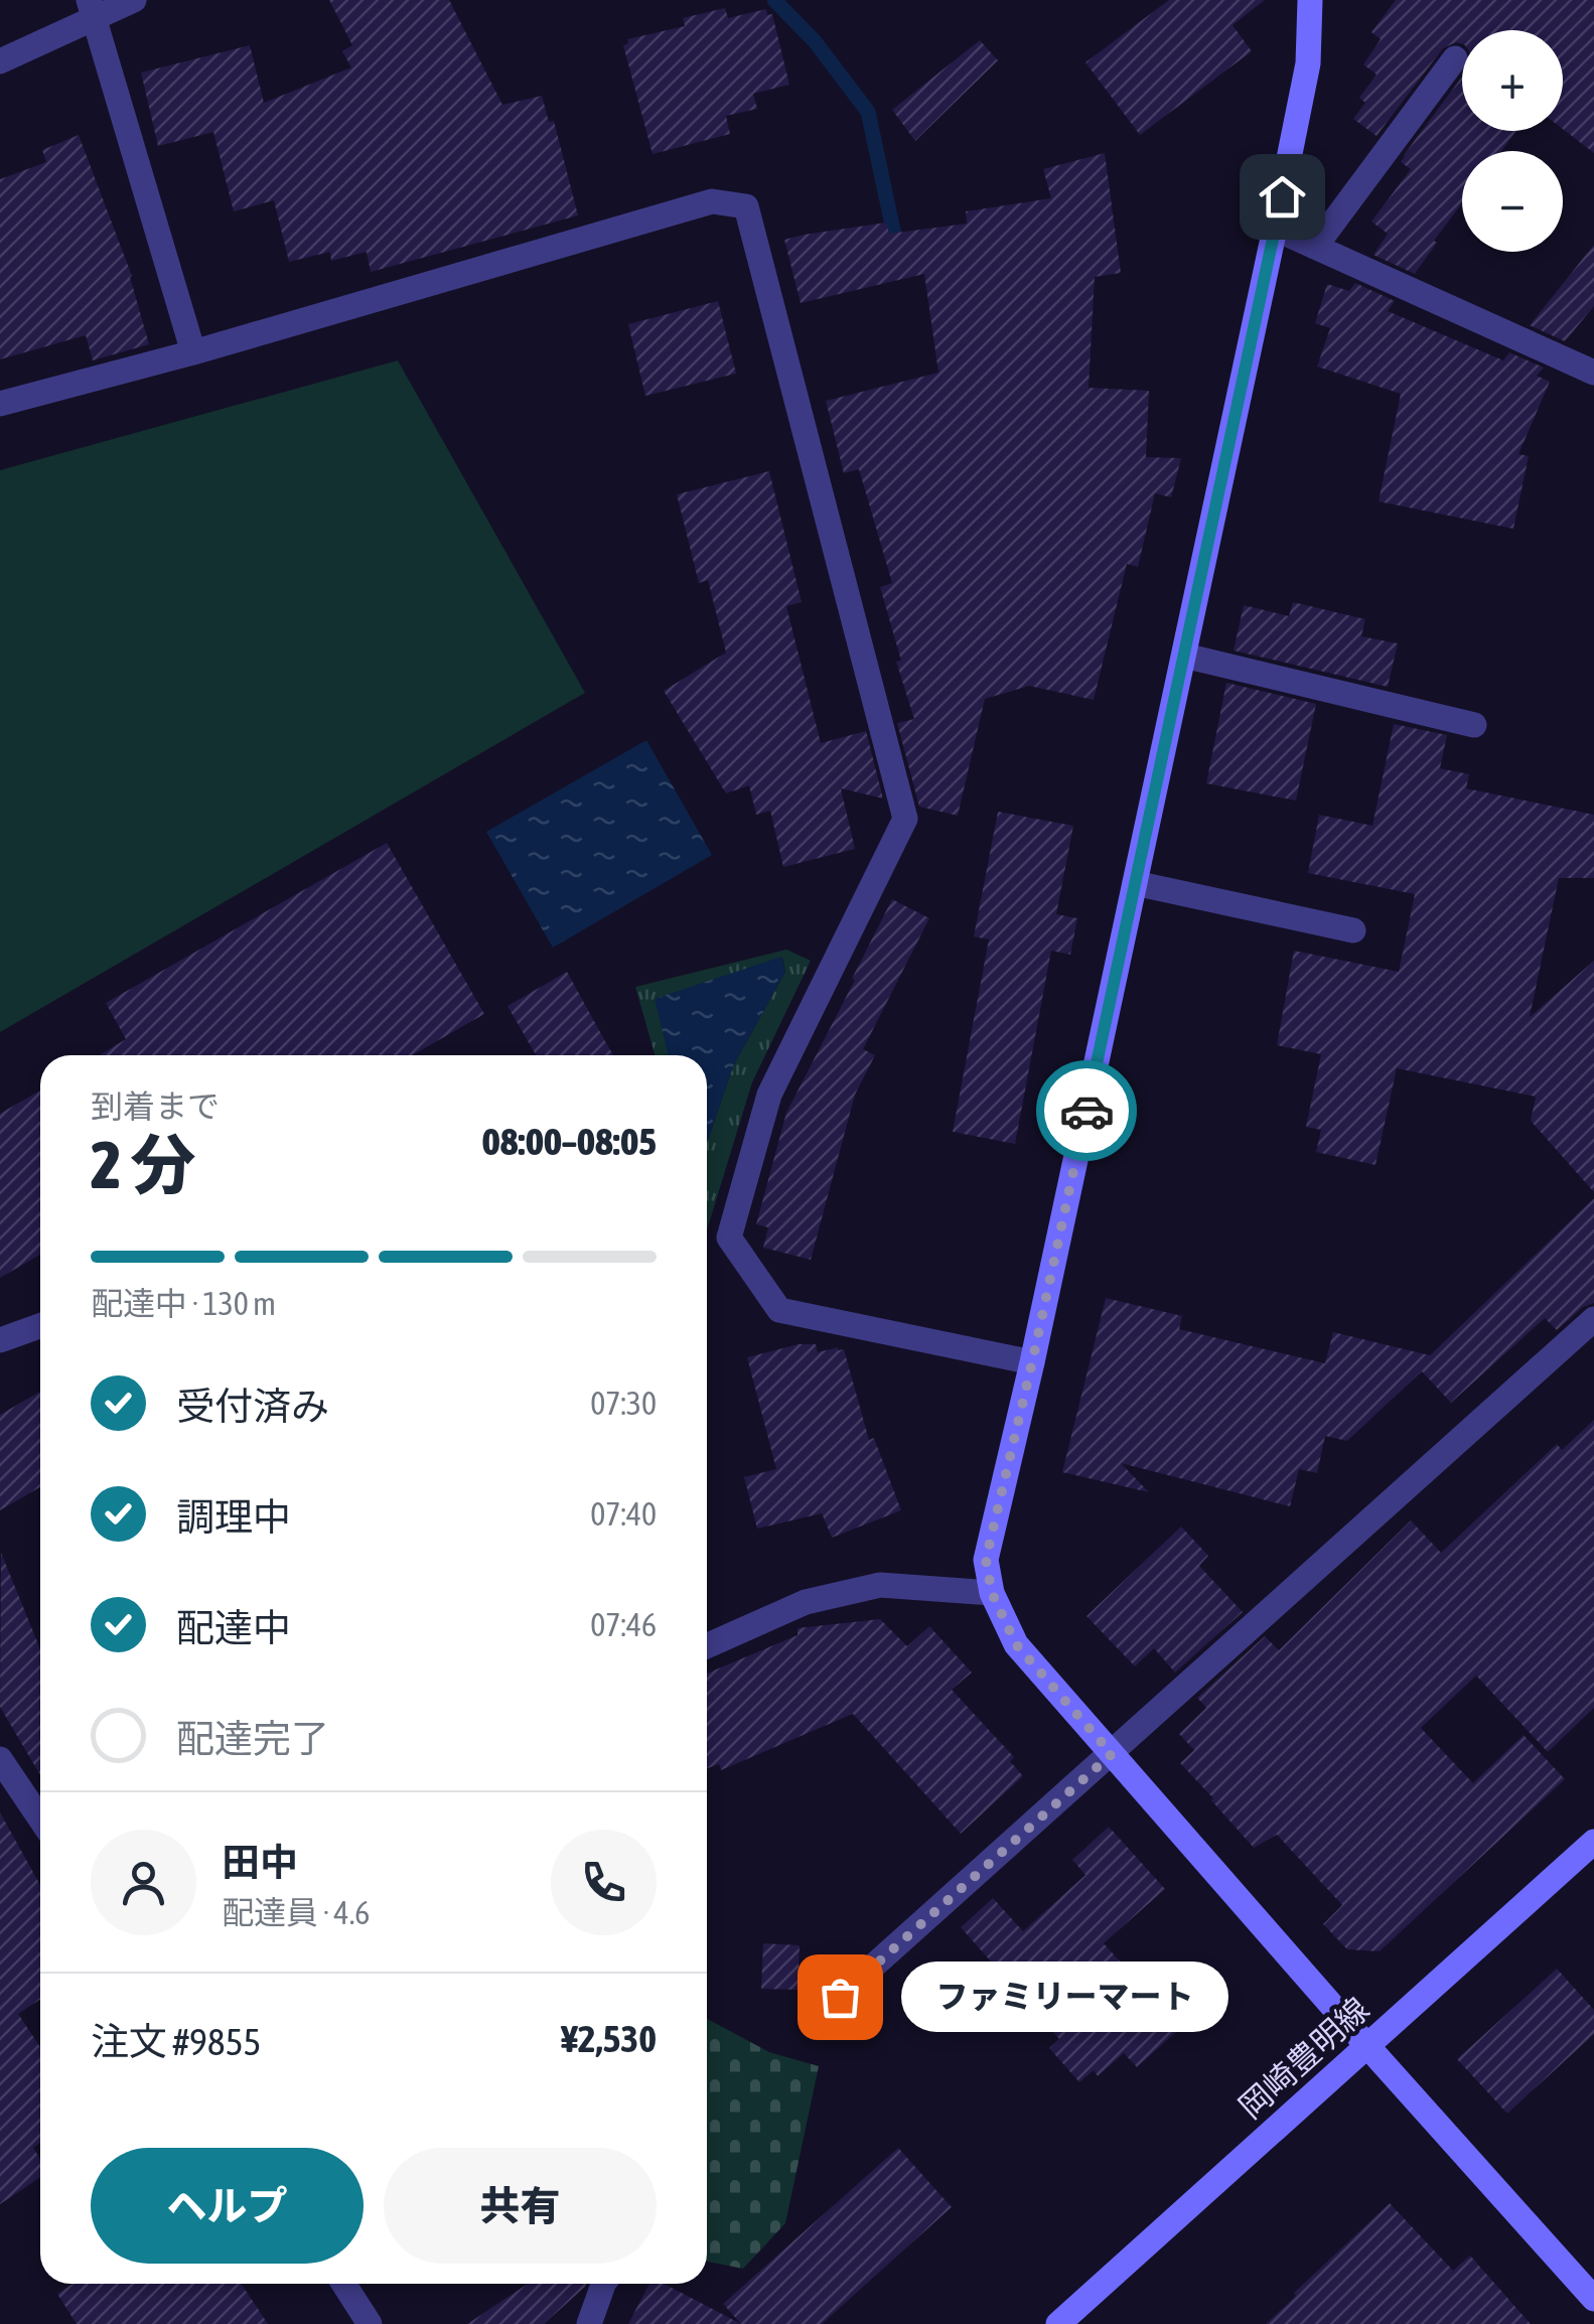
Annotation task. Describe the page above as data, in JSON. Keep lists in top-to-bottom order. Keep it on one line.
{"streets":{"street":["岡崎豊明線"]},"places":["ファミリーマート"],"page":{"map_buttons":["+","−"],"heading":["2 分","到着まで","08:00–08:05"],"panel":["田中","配達員 · 4.6","注文 #9855","¥2,530"],"bar":"配達中 · 130 m","list":[["受付済み","07:30"],["調理中","07:40"],["配達中","07:46"],"配達完了"],"bubble":"ファミリーマート","buttons":["ヘルプ","共有"]}}
